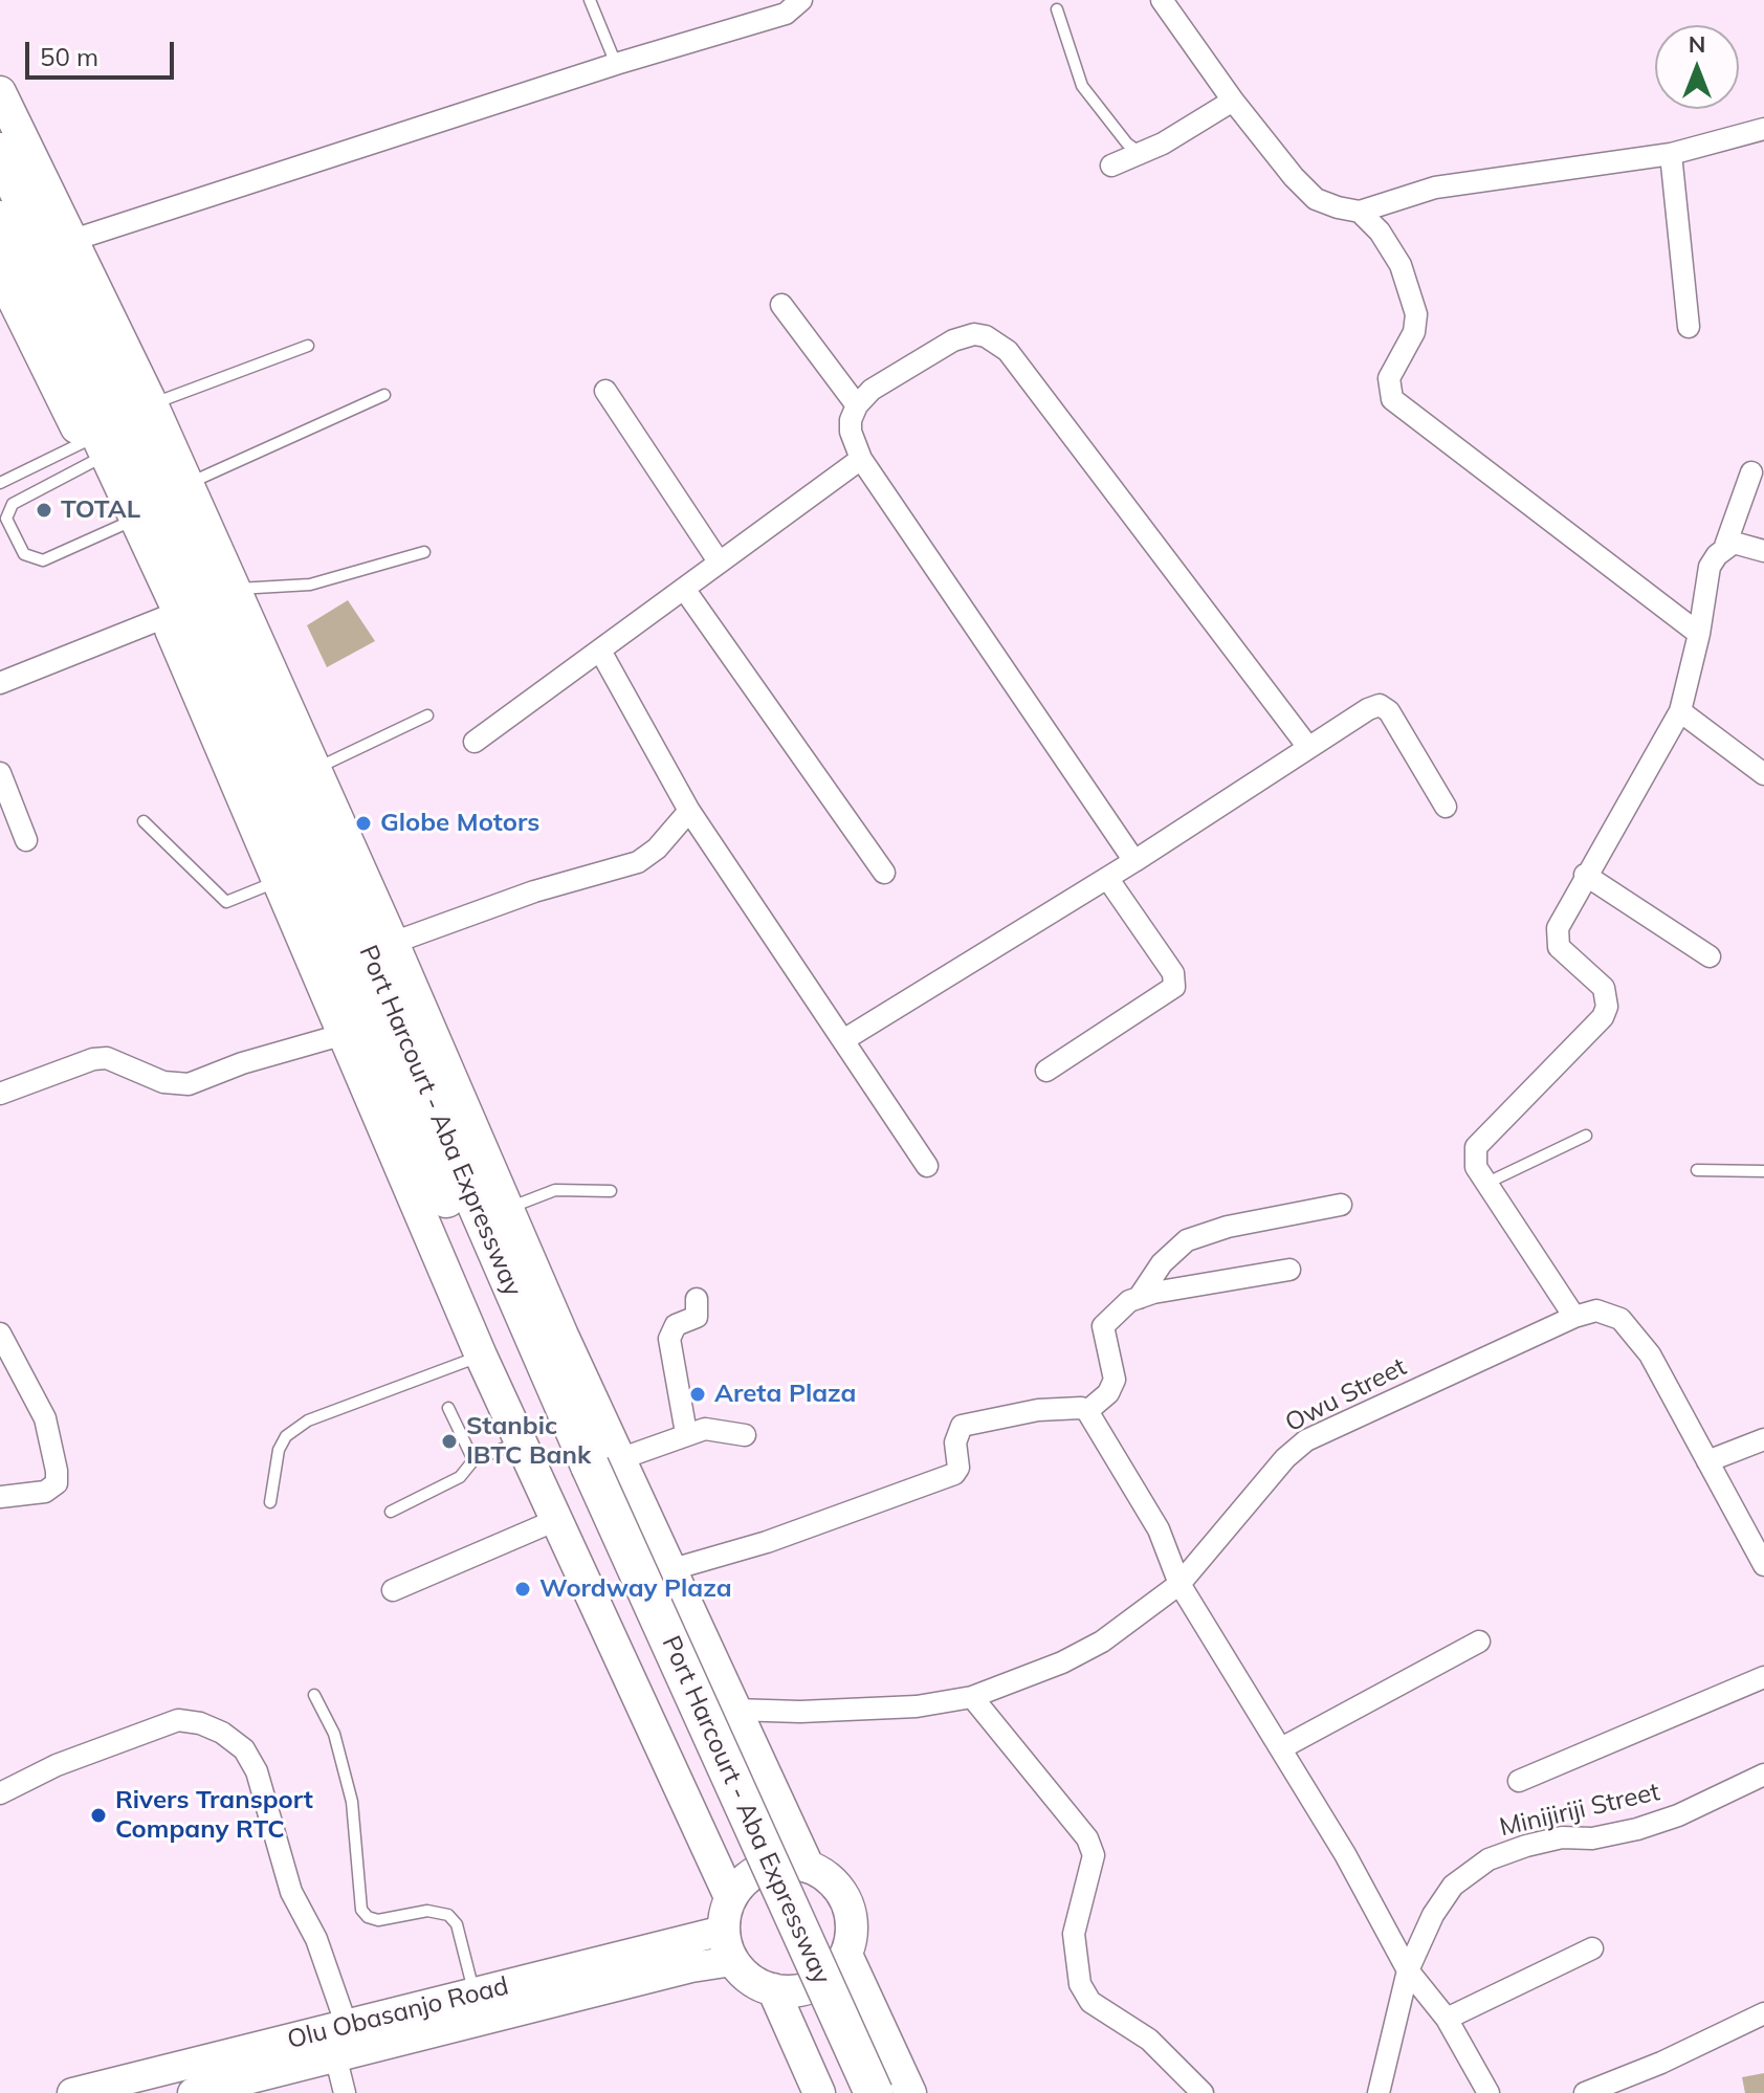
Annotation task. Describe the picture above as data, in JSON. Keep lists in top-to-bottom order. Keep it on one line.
{"streets":{"highway":["Port Harcourt - Aba Expressway"],"main road":["Olu Obasanjo Road"],"street":["Owu Street","Minijiriji Street"]},"places":["TOTAL","Globe Motors","Areta Plaza","Stanbic IBTC Bank","Wordway Plaza","Rivers Transport Company RTC"],"scale_bar":"50 m","north":"top"}
